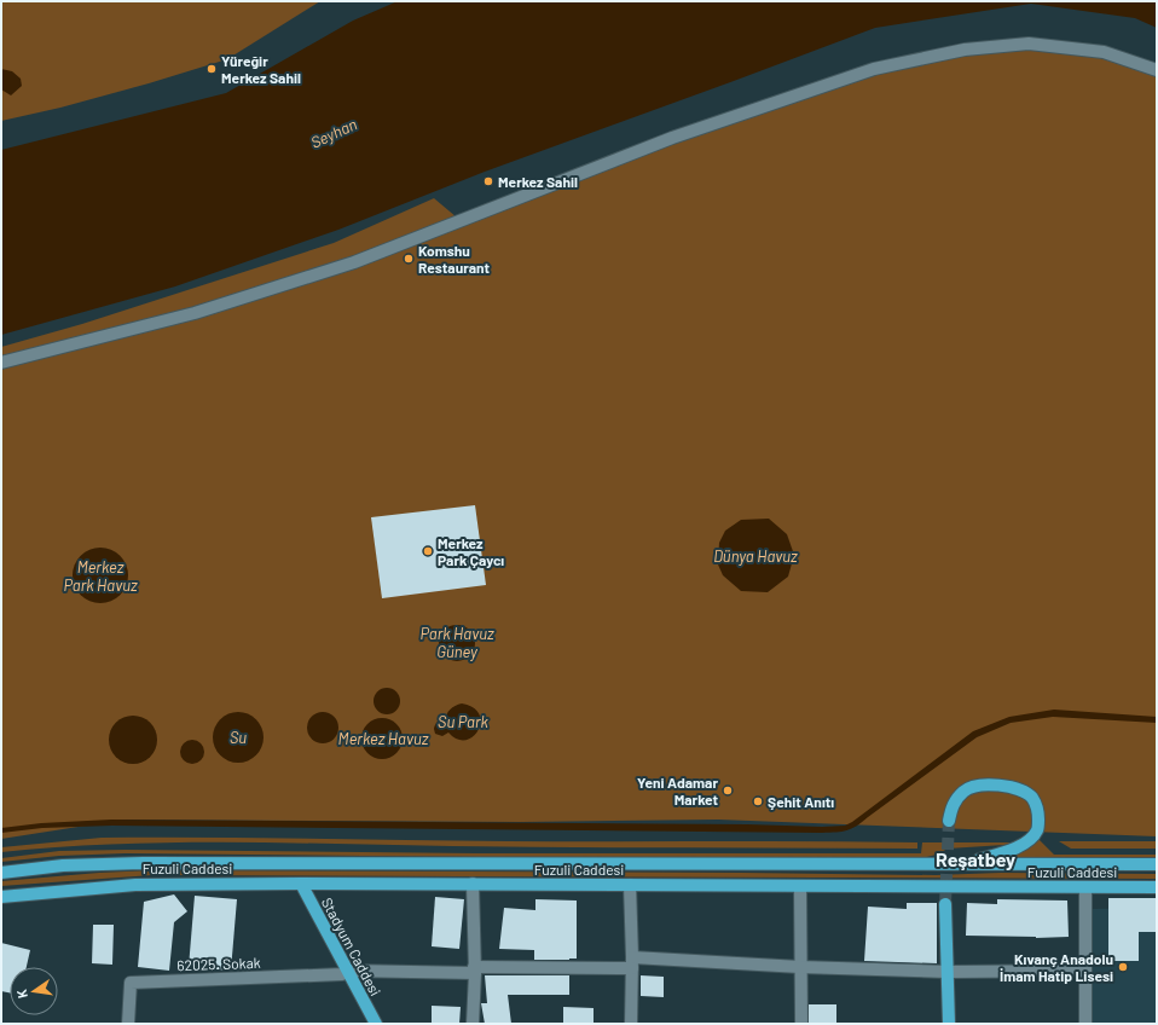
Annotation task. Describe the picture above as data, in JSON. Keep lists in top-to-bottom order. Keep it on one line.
{"streets":{"main road":["Fuzuli Caddesi","Stadyum Caddesi"],"street":["62025. Sokak"]},"crossings":[["Fuzuli Caddesi","Stadyum Caddesi"],["Stadyum Caddesi","62025. Sokak"]],"districts":["Reşatbey"],"water":["Seyhan","Dünya Havuz","Merkez Park Havuz","Park Havuz Güney","Su Park","Su","Merkez Havuz"],"places":["Yüreğir Merkez Sahil","Merkez Sahil","Komshu Restaurant","Merkez Park Çaycı","Yeni Adamar Market","Şehit Anıtı","Kıvanç Anadolu İmam Hatip Lisesi"],"north":"left"}
